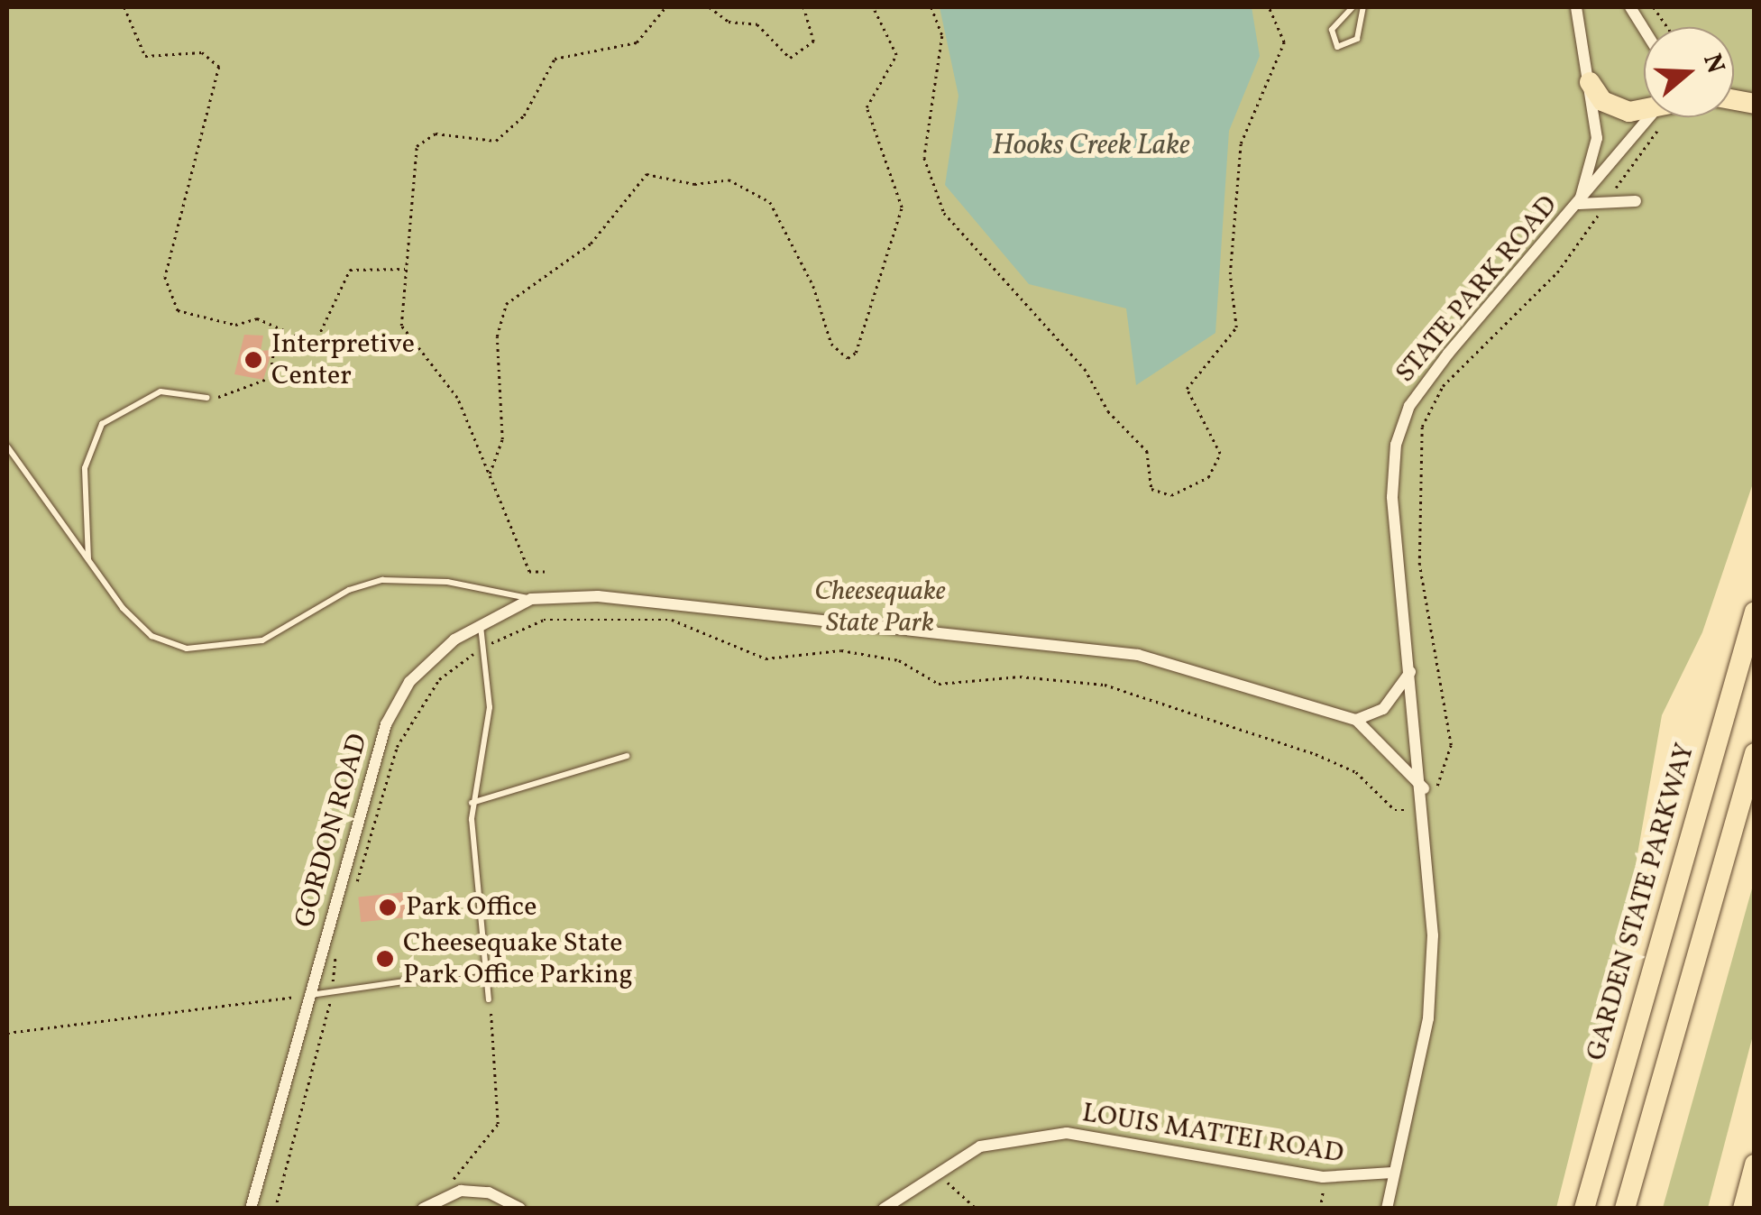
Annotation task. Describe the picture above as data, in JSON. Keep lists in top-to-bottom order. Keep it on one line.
{"streets":{"highway":["GARDEN STATE PARKWAY"],"street":["STATE PARK ROAD","GORDON ROAD","LOUIS MATTEI ROAD"]},"crossings":[["STATE PARK ROAD","LOUIS MATTEI ROAD"]],"water":["Hooks Creek Lake"],"parks":["Cheesequake State Park"],"places":["Interpretive Center","Park Office","Cheesequake State Park Office Parking"],"north":"right"}
